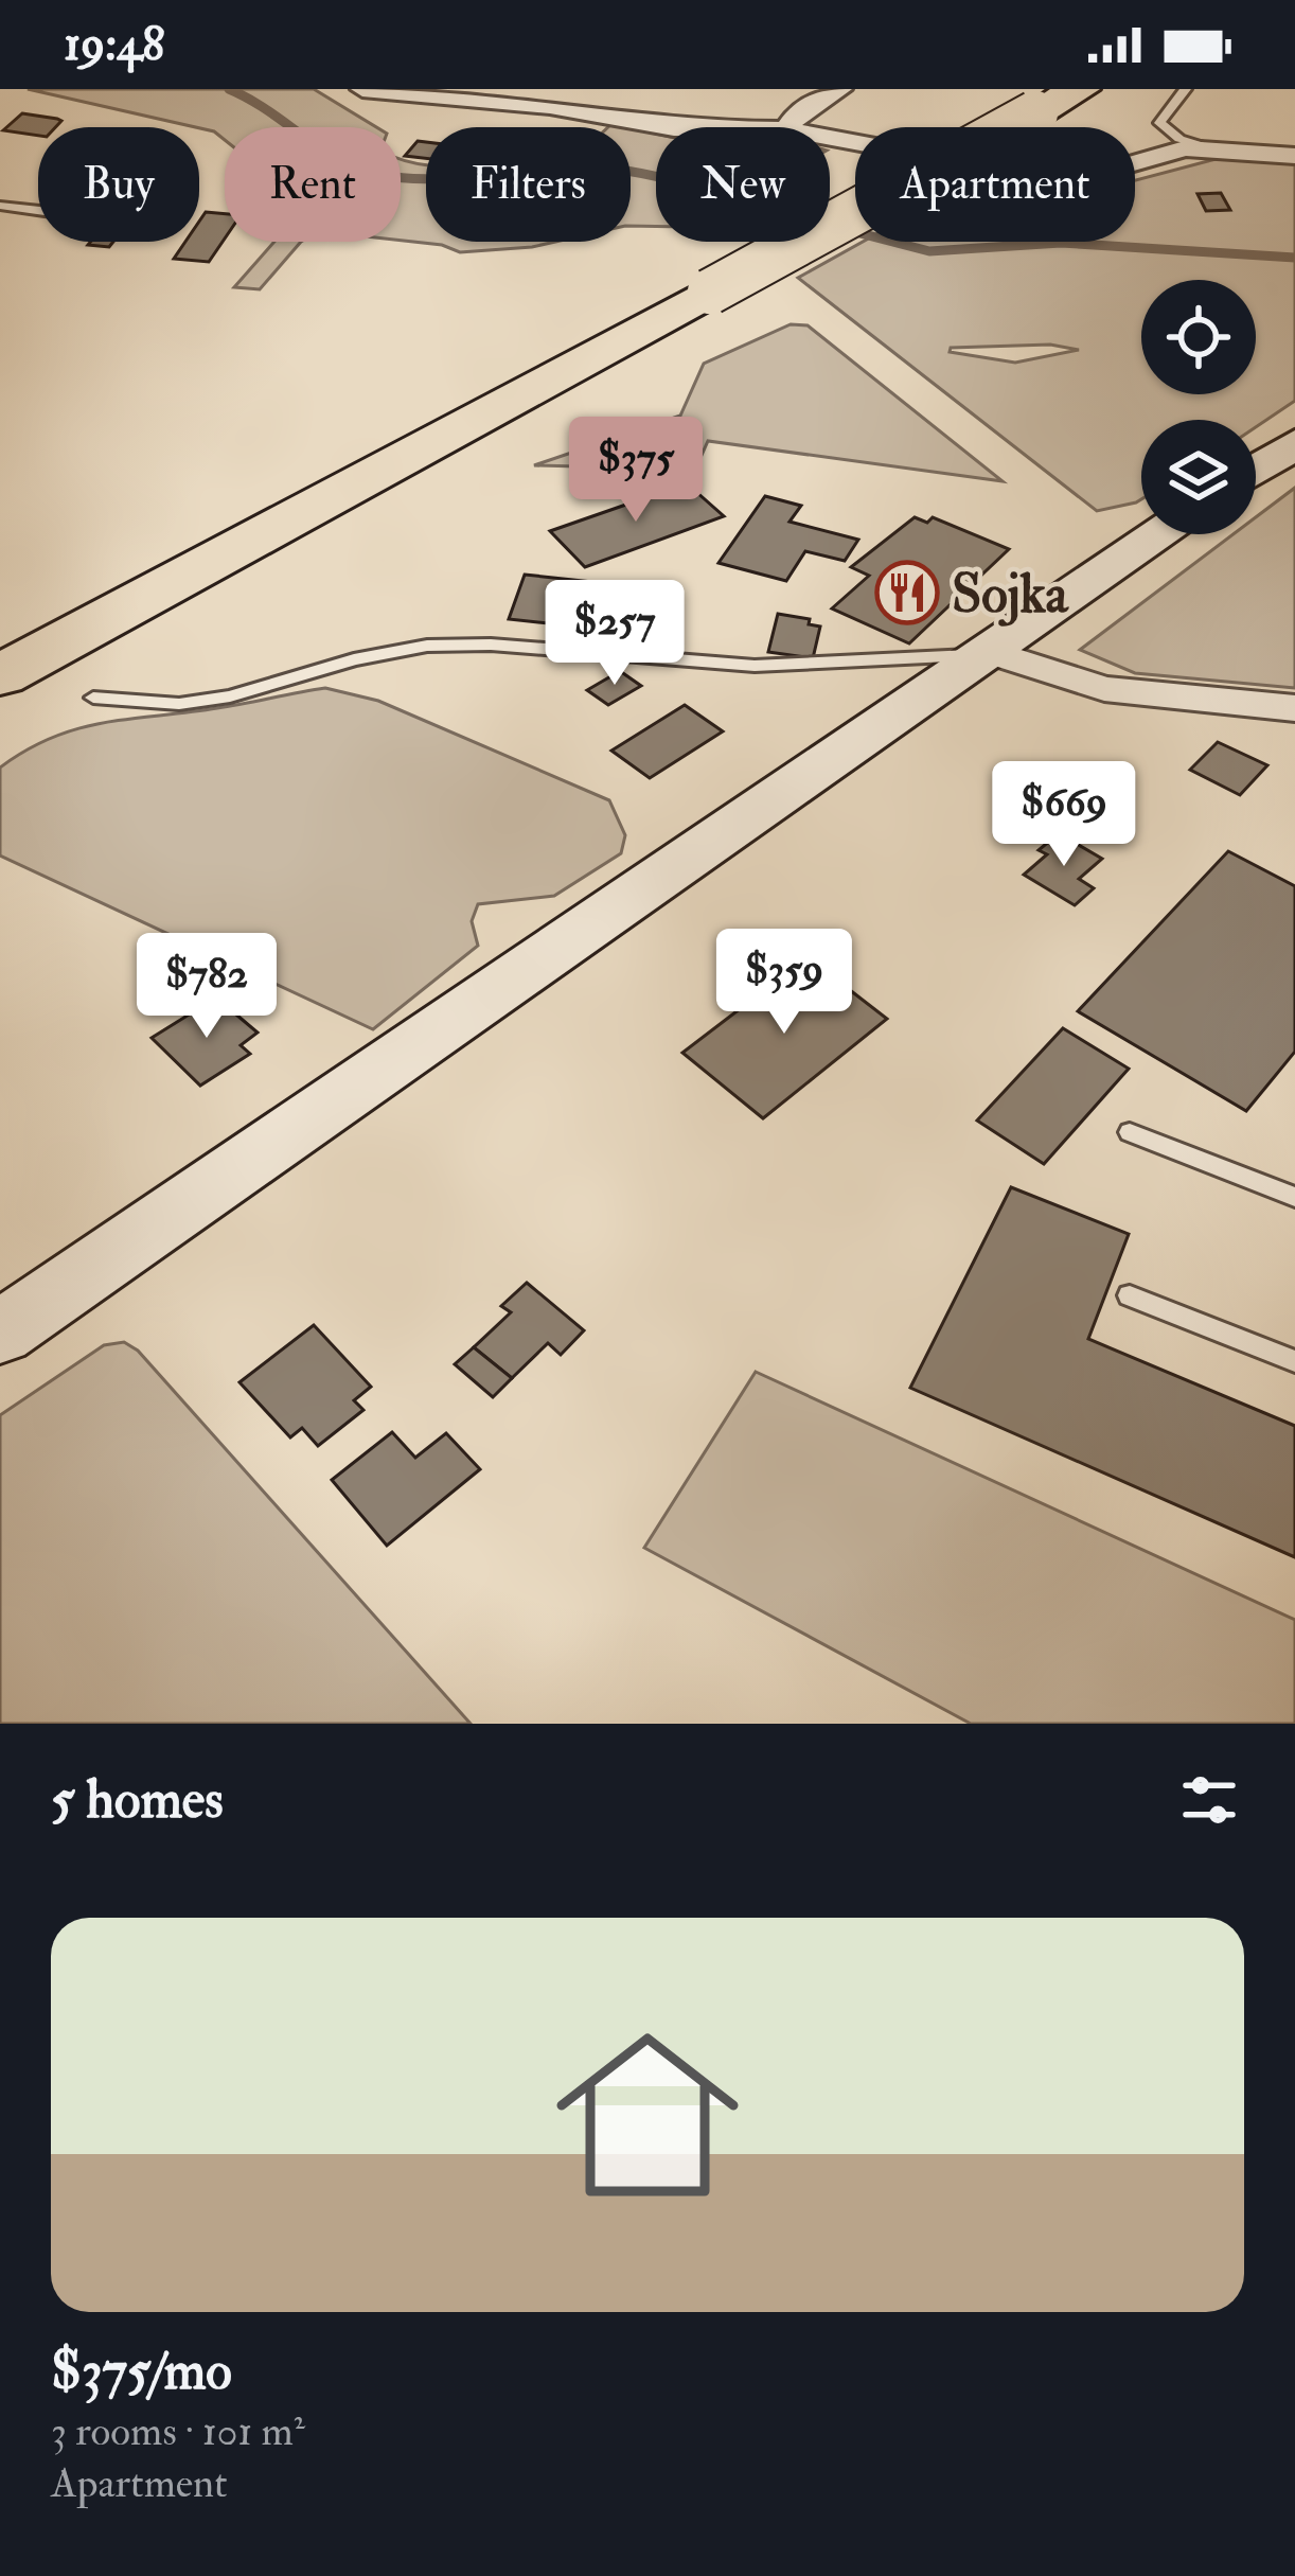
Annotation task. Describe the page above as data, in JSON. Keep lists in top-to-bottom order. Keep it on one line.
{"places":{"restaurant":["Sojka"]},"page":{"status":"19:48","chip":["Buy","Rent","Filters","New","Apartment"],"price":["$375","$257","$669","$359","$782"],"heading":"5 homes","list":[{"name":"$375/mo","note":"3 rooms · 101 m² · Apartment"}]}}
